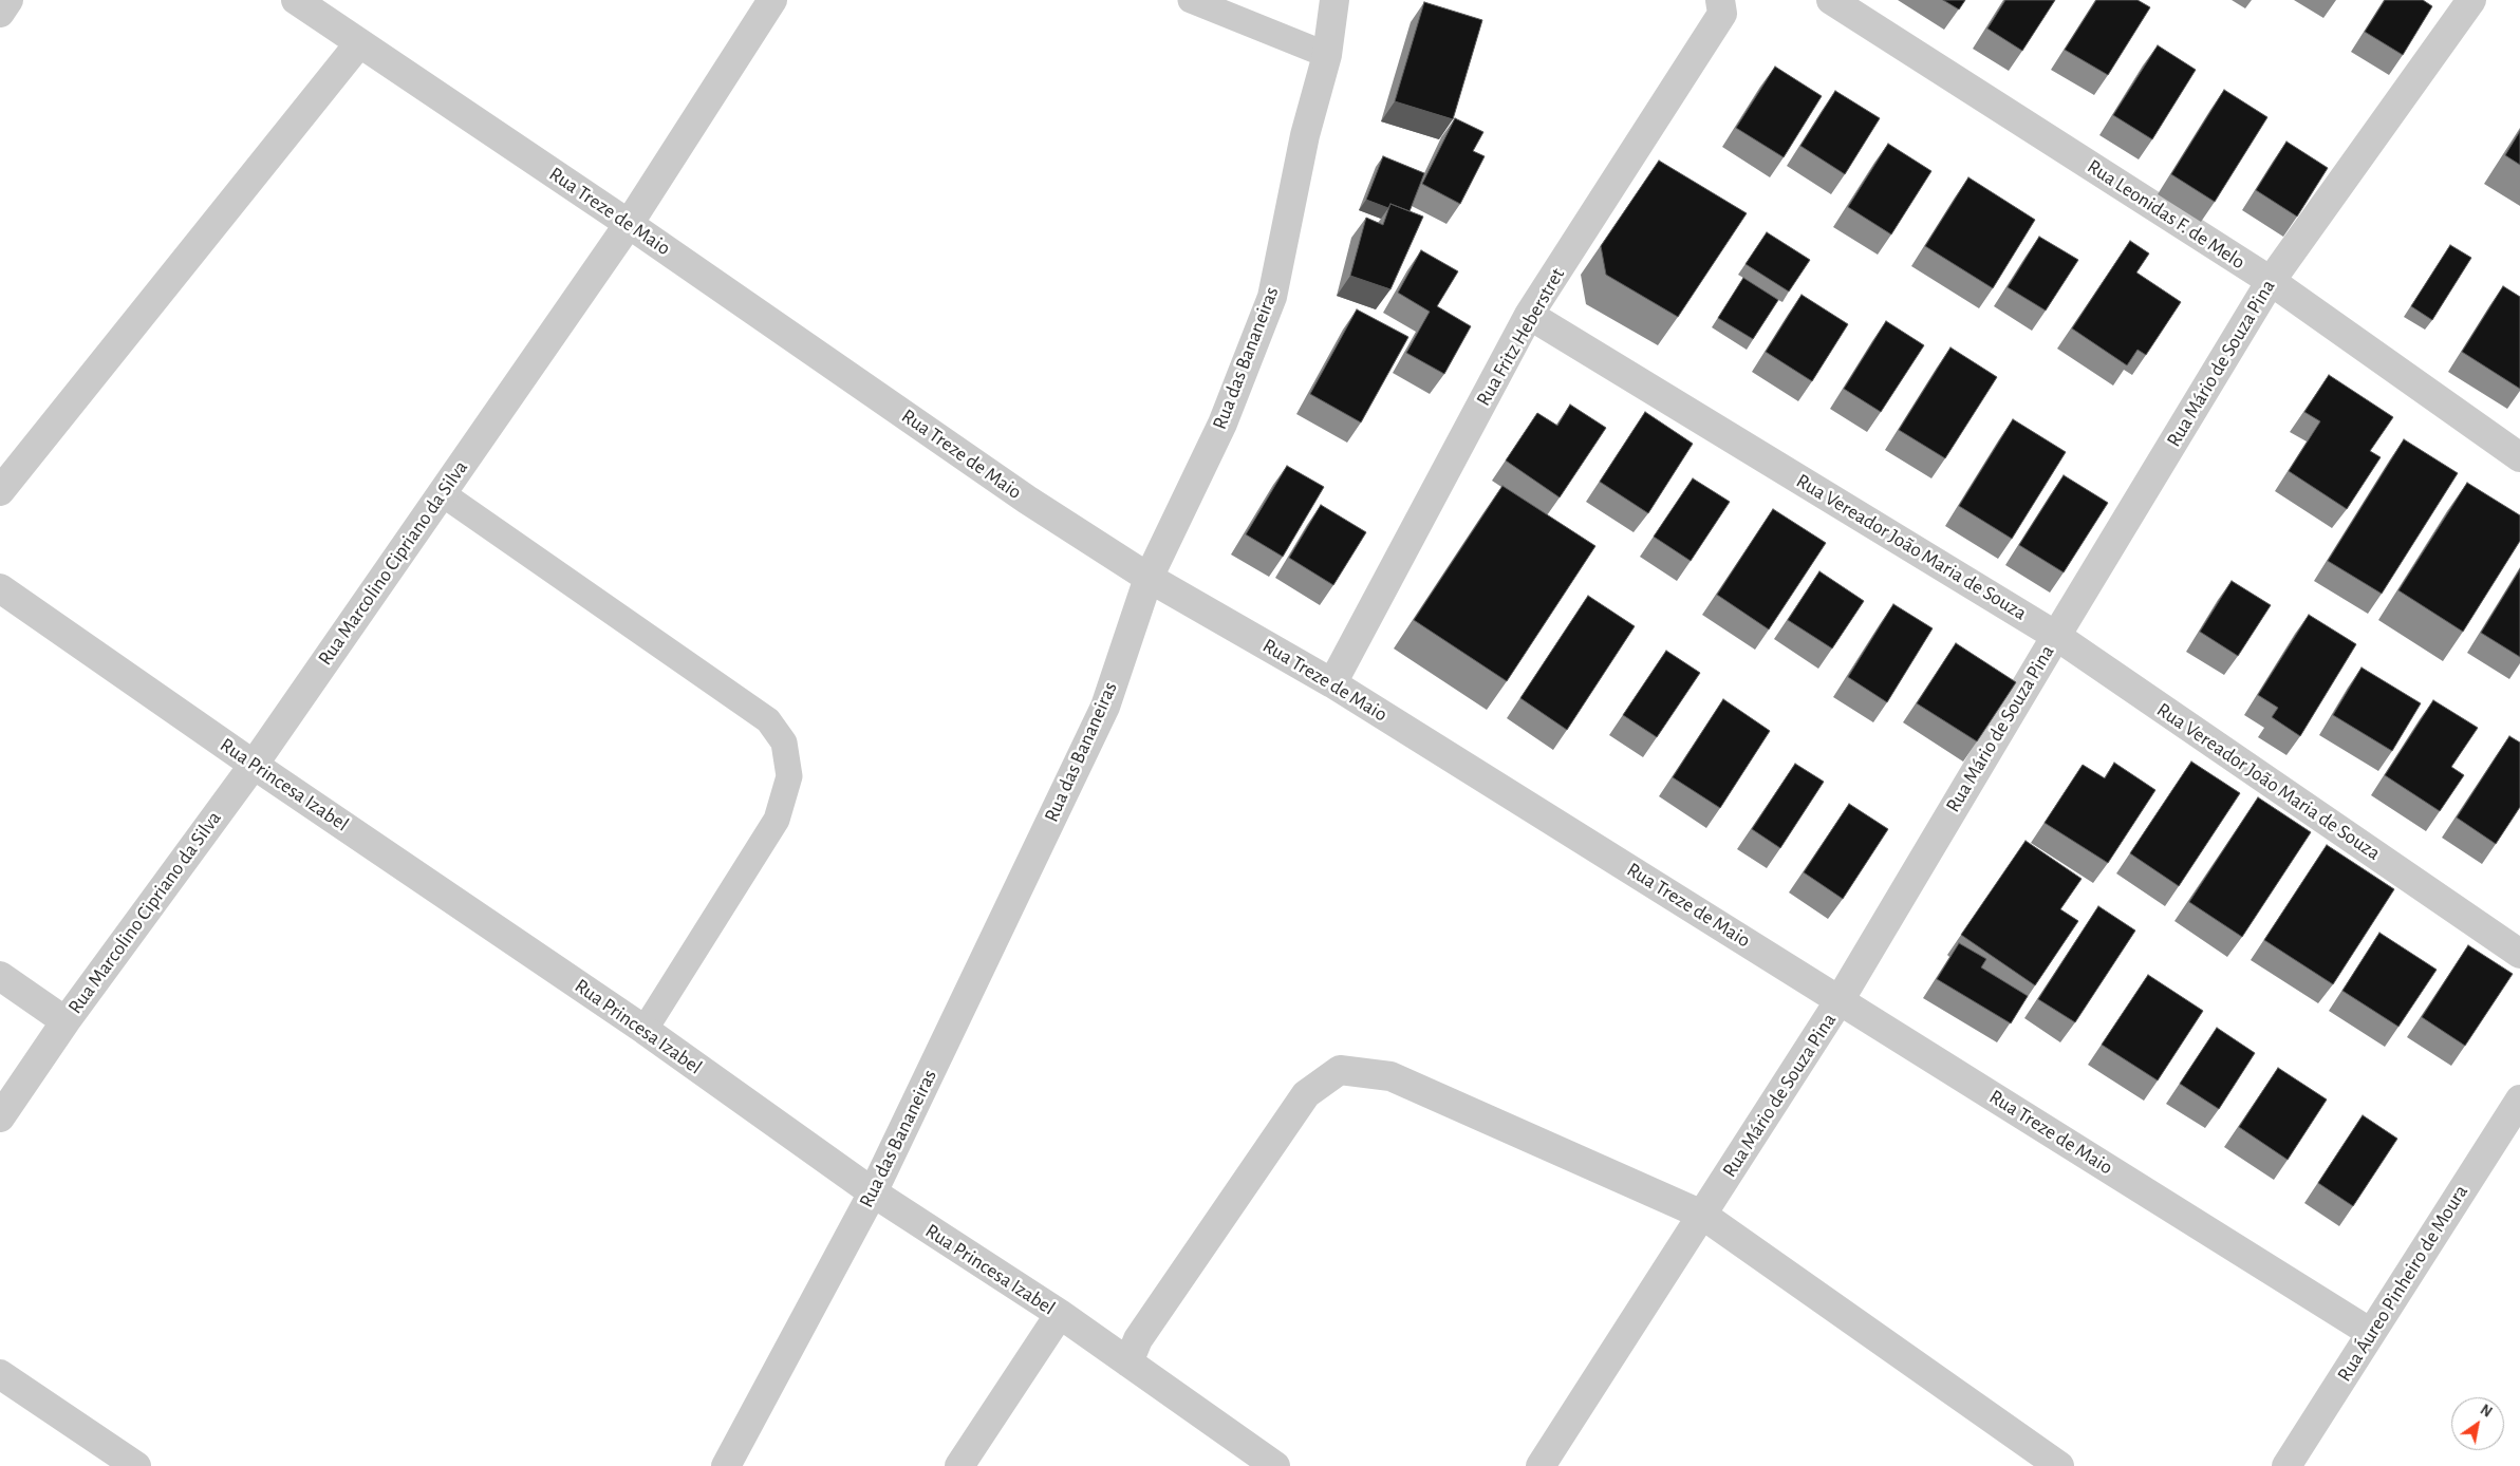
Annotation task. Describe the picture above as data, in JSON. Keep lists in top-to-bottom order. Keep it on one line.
{"streets":{"street":["Rua Treze de Maio","Rua Leonidas F. de Melo","Rua Fritz Heberstret","Rua das Bananeiras","Rua Mário de Souza Pina","Rua Vereador João Maria de Souza","Rua Marcolino Cipriano da Silva","Rua Princesa Izabel","Rua Áureo Pinheiro de Moura"]},"crossings":[["Rua Treze de Maio","Rua Fritz Heberstret"],["Rua Treze de Maio","Rua das Bananeiras"],["Rua Treze de Maio","Rua Mário de Souza Pina"],["Rua Treze de Maio","Rua Marcolino Cipriano da Silva"],["Rua Treze de Maio","Rua Áureo Pinheiro de Moura"],["Rua Leonidas F. de Melo","Rua Mário de Souza Pina"],["Rua Fritz Heberstret","Rua Vereador João Maria de Souza"],["Rua das Bananeiras","Rua Princesa Izabel"],["Rua Mário de Souza Pina","Rua Vereador João Maria de Souza"],["Rua Marcolino Cipriano da Silva","Rua Princesa Izabel"]],"north":"top right"}
